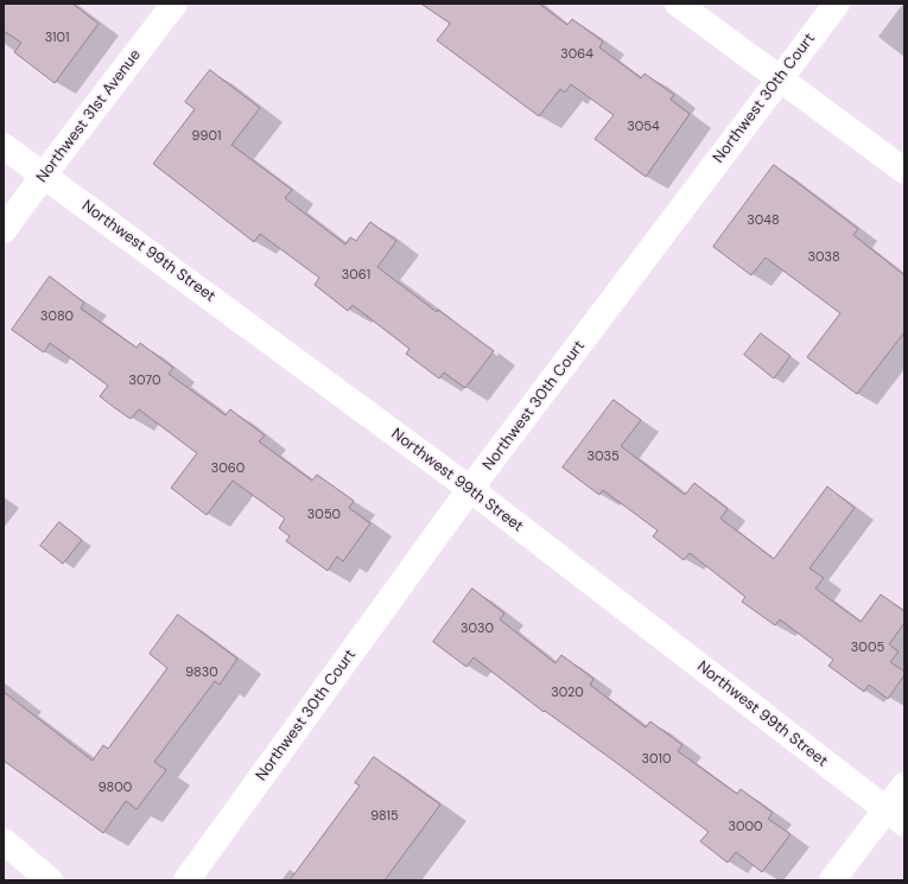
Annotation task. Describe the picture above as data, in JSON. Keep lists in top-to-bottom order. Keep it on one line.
{"streets":{"street":["Northwest 30th Court","Northwest 31st Avenue","Northwest 99th Street"]},"crossings":[["Northwest 30th Court","Northwest 99th Street"],["Northwest 31st Avenue","Northwest 99th Street"]],"house_numbers":["3101","3064","3054","9901","3048","3038","3061","3080","3070","3035","3060","3050","3030","3005","9830","3020","3010","9800","9815","3000"]}
